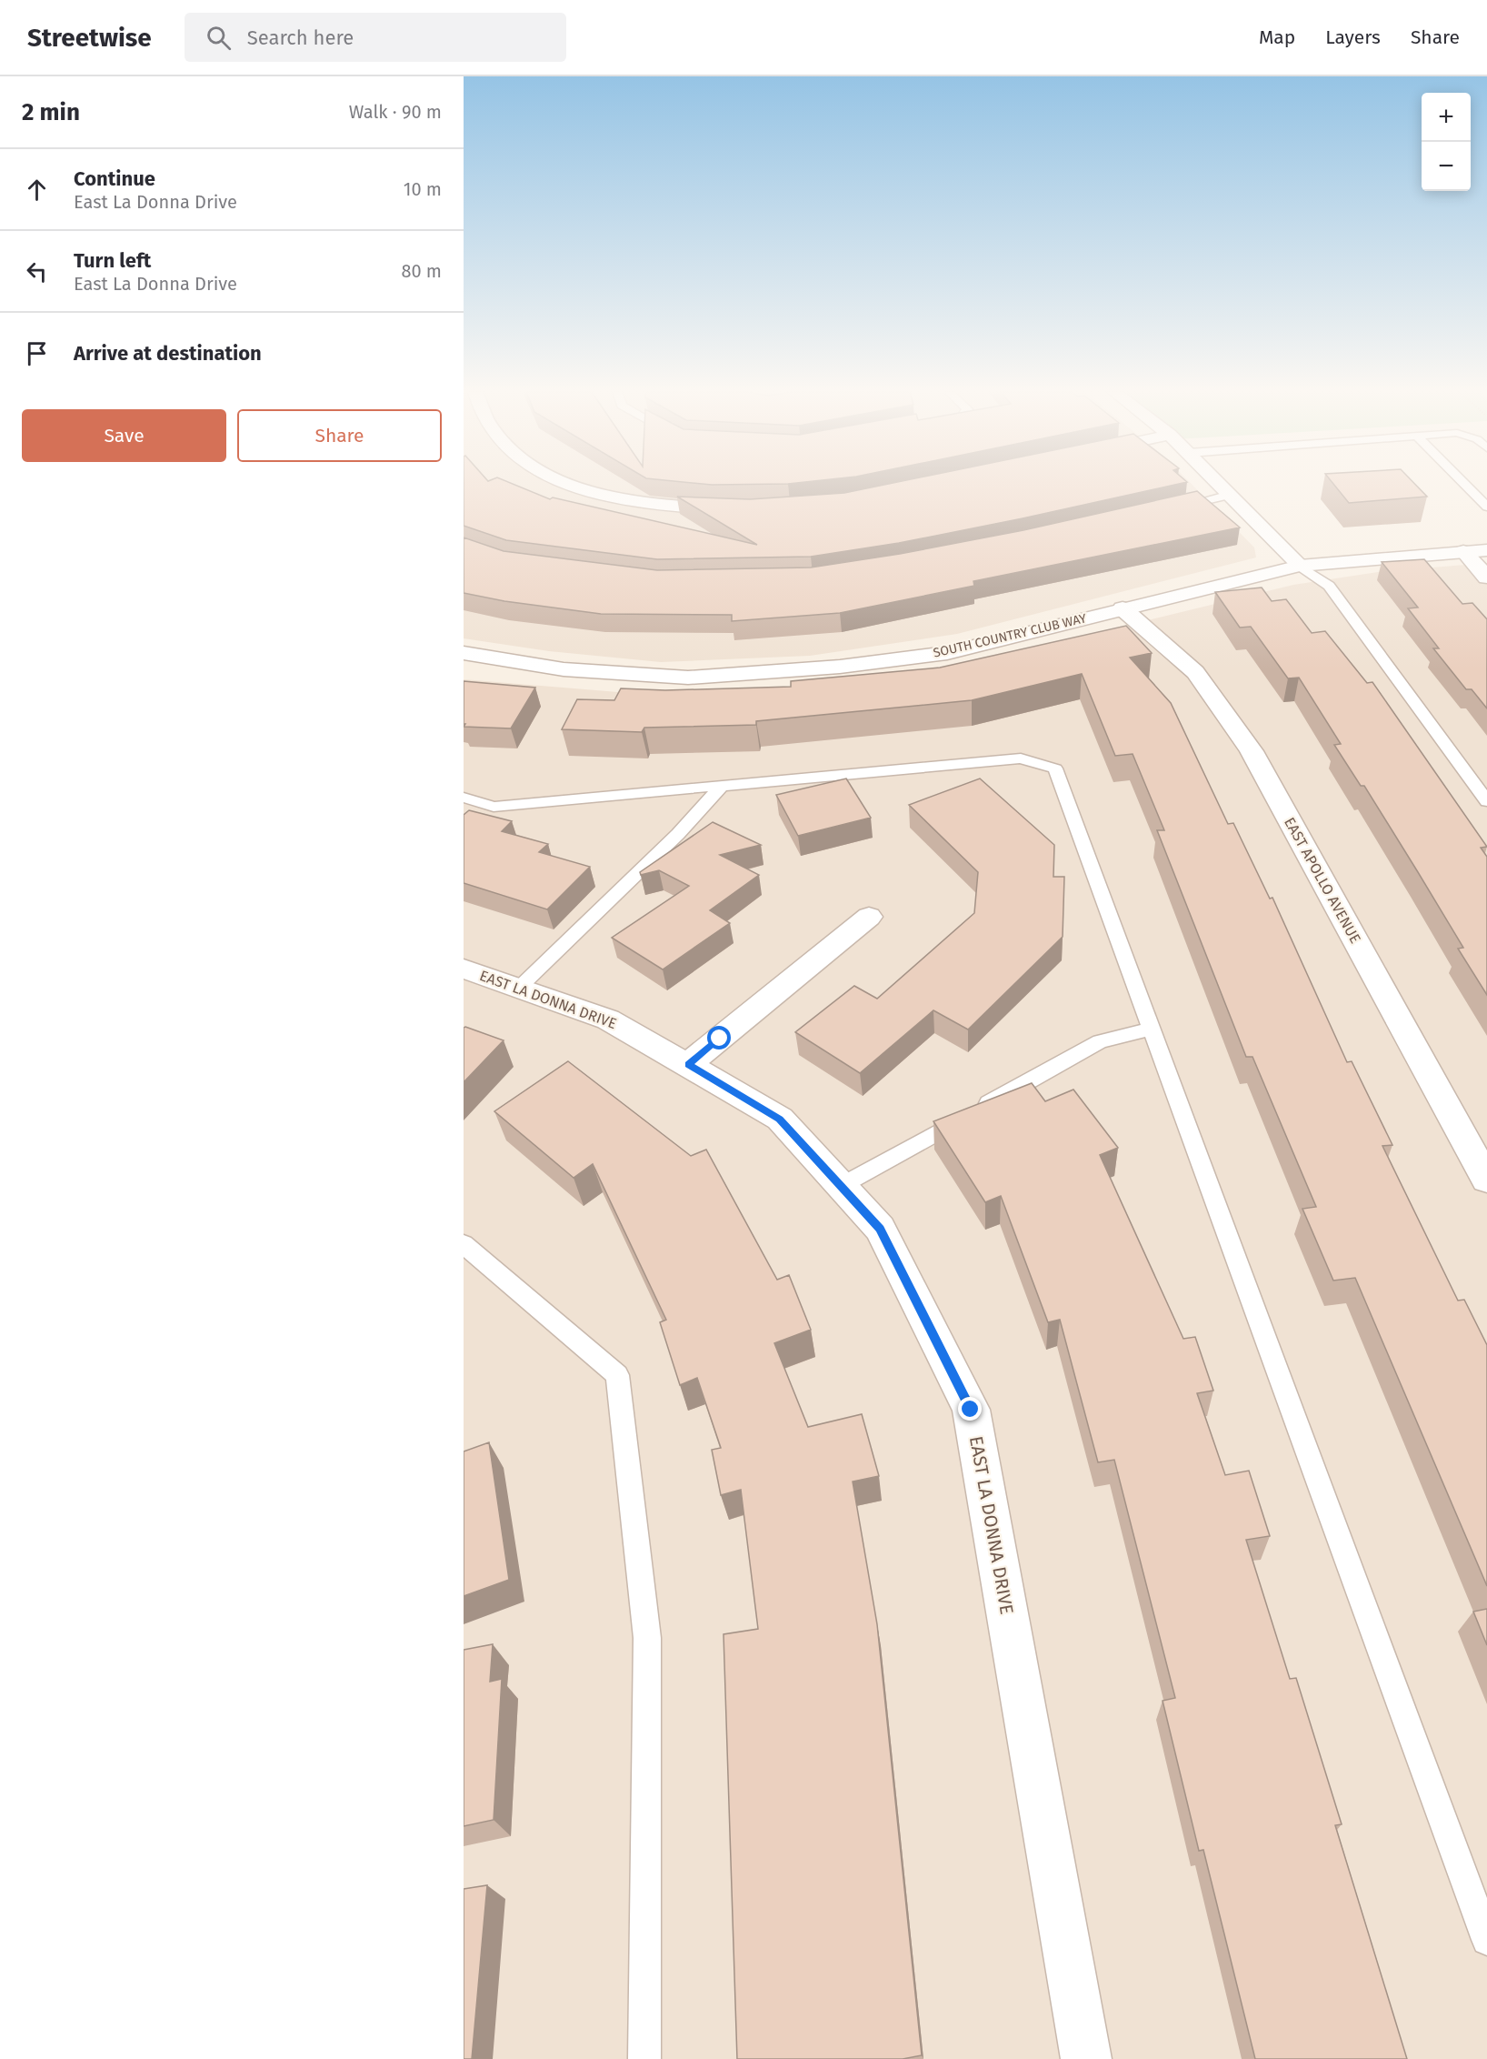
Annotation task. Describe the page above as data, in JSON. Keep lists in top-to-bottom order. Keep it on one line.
{"streets":{"street":["SOUTH COUNTRY CLUB WAY","EAST APOLLO AVENUE","EAST LA DONNA DRIVE"]},"crossings":[["SOUTH COUNTRY CLUB WAY","EAST APOLLO AVENUE"]],"page":{"header":"Streetwise","search":"Search here","nav":["Map","Layers","Share"],"heading":["2 min","Walk · 90 m"],"map_buttons":["+","−"],"list":[["Continue","East La Donna Drive","10 m"],["Turn left","East La Donna Drive","80 m"],"Arrive at destination"],"buttons":["Save","Share"]}}
